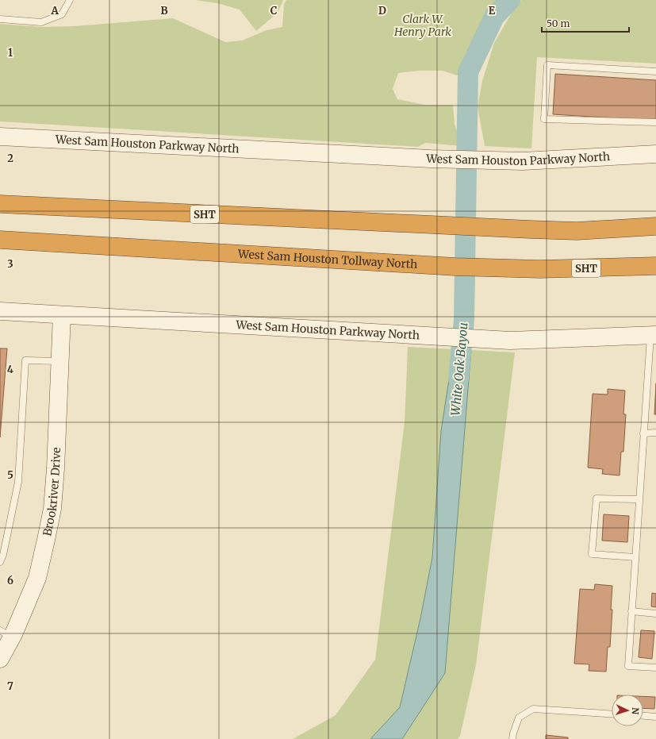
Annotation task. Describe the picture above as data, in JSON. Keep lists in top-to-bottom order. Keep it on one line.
{"streets":{"highway":["SHT","West Sam Houston Tollway North"],"main road":["West Sam Houston Parkway North","Brookriver Drive"]},"crossings":[["West Sam Houston Parkway North","Brookriver Drive"]],"water":["White Oak Bayou"],"parks":["Clark W. Henry Park"],"scale_bar":"50 m","north":"right","grid":{"columns":["A","B","C","D","E"],"rows":["1","2","3","4","5","6","7"]}}
